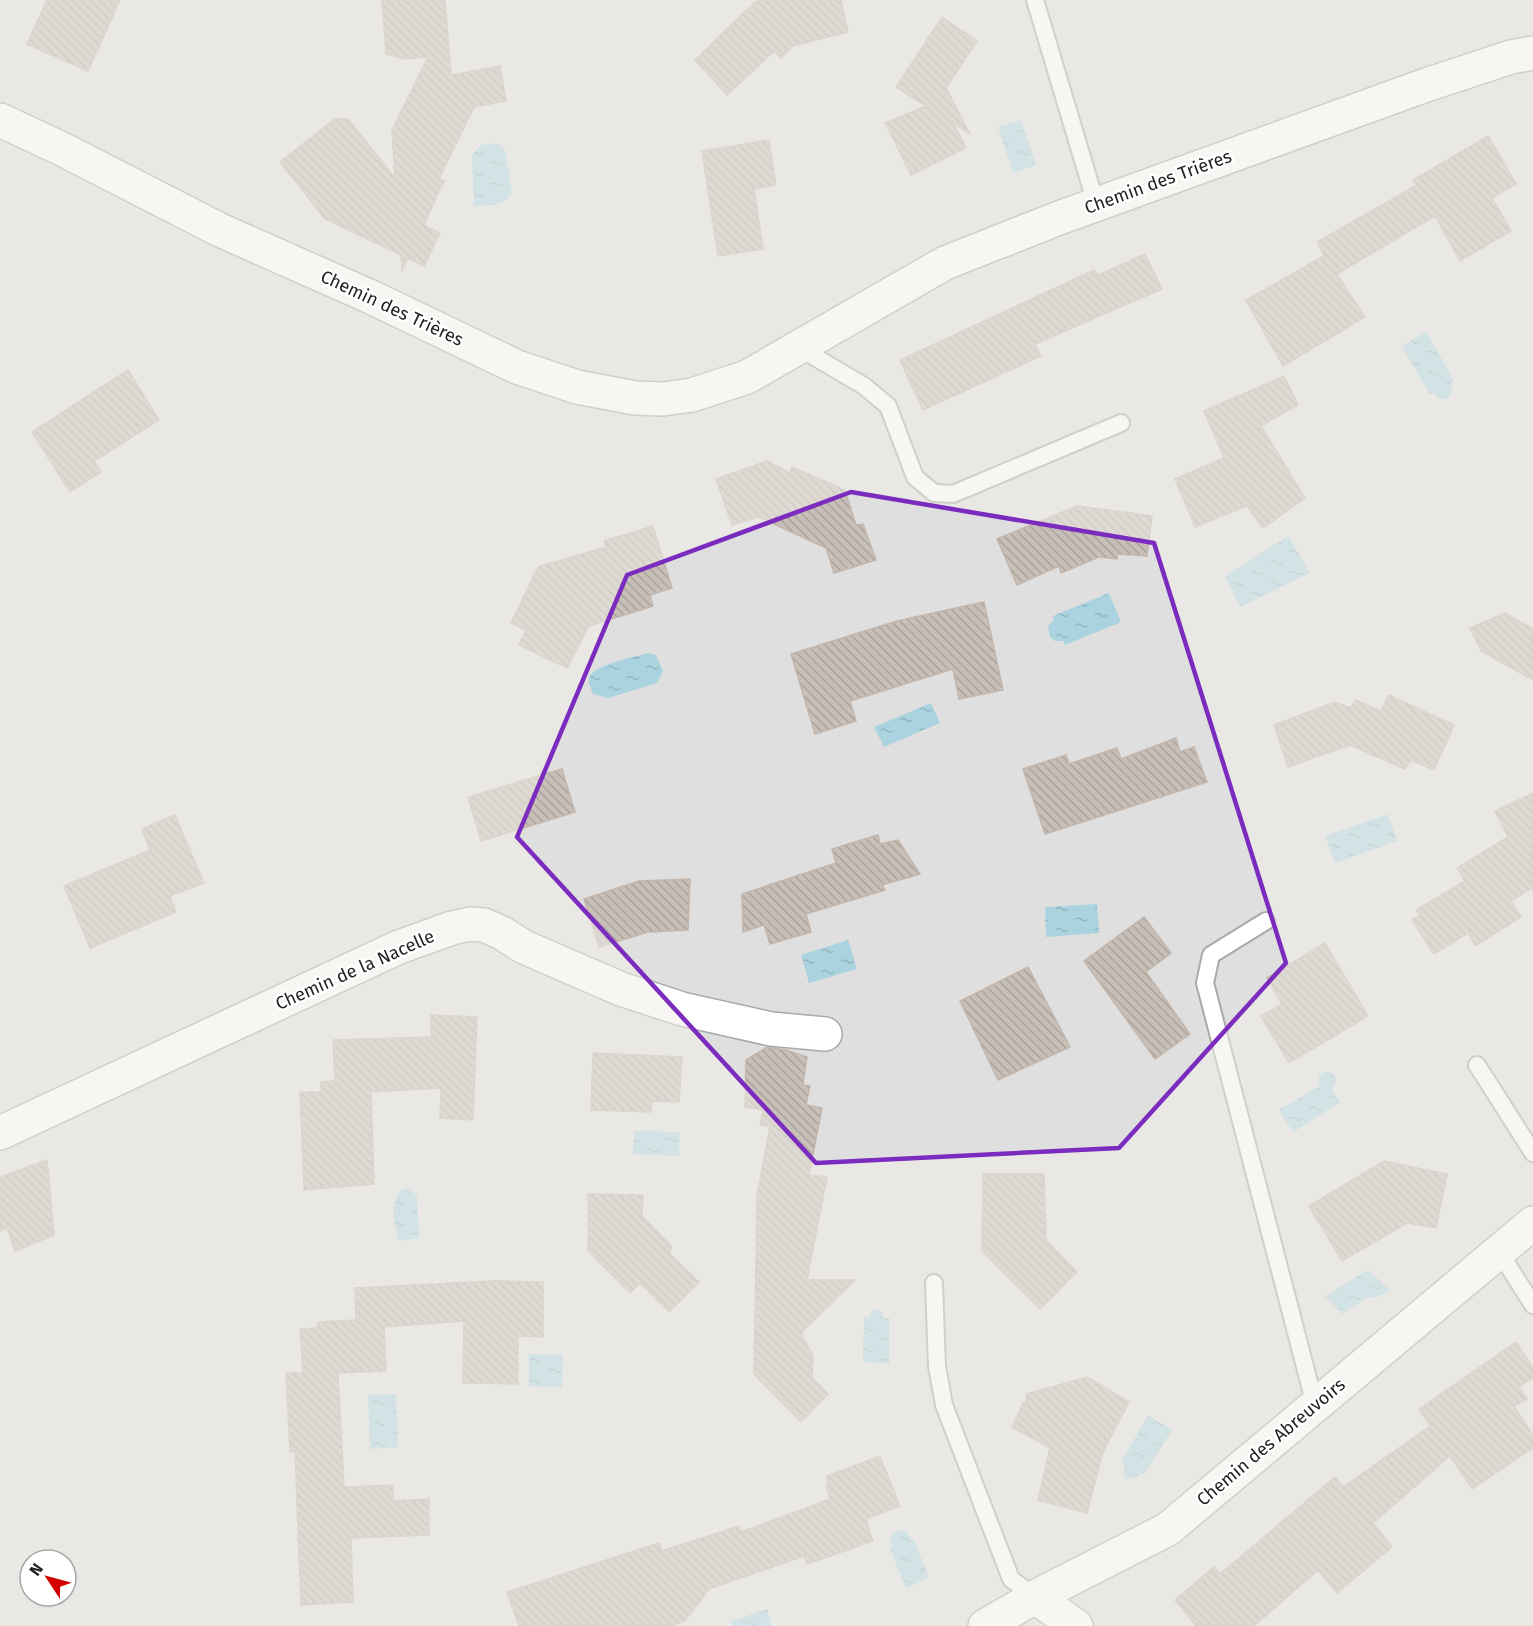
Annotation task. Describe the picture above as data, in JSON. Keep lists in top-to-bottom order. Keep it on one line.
{"streets":{"street":["Chemin des Trières","Chemin de la Nacelle","Chemin des Abreuvoirs"]},"north":"top left"}
